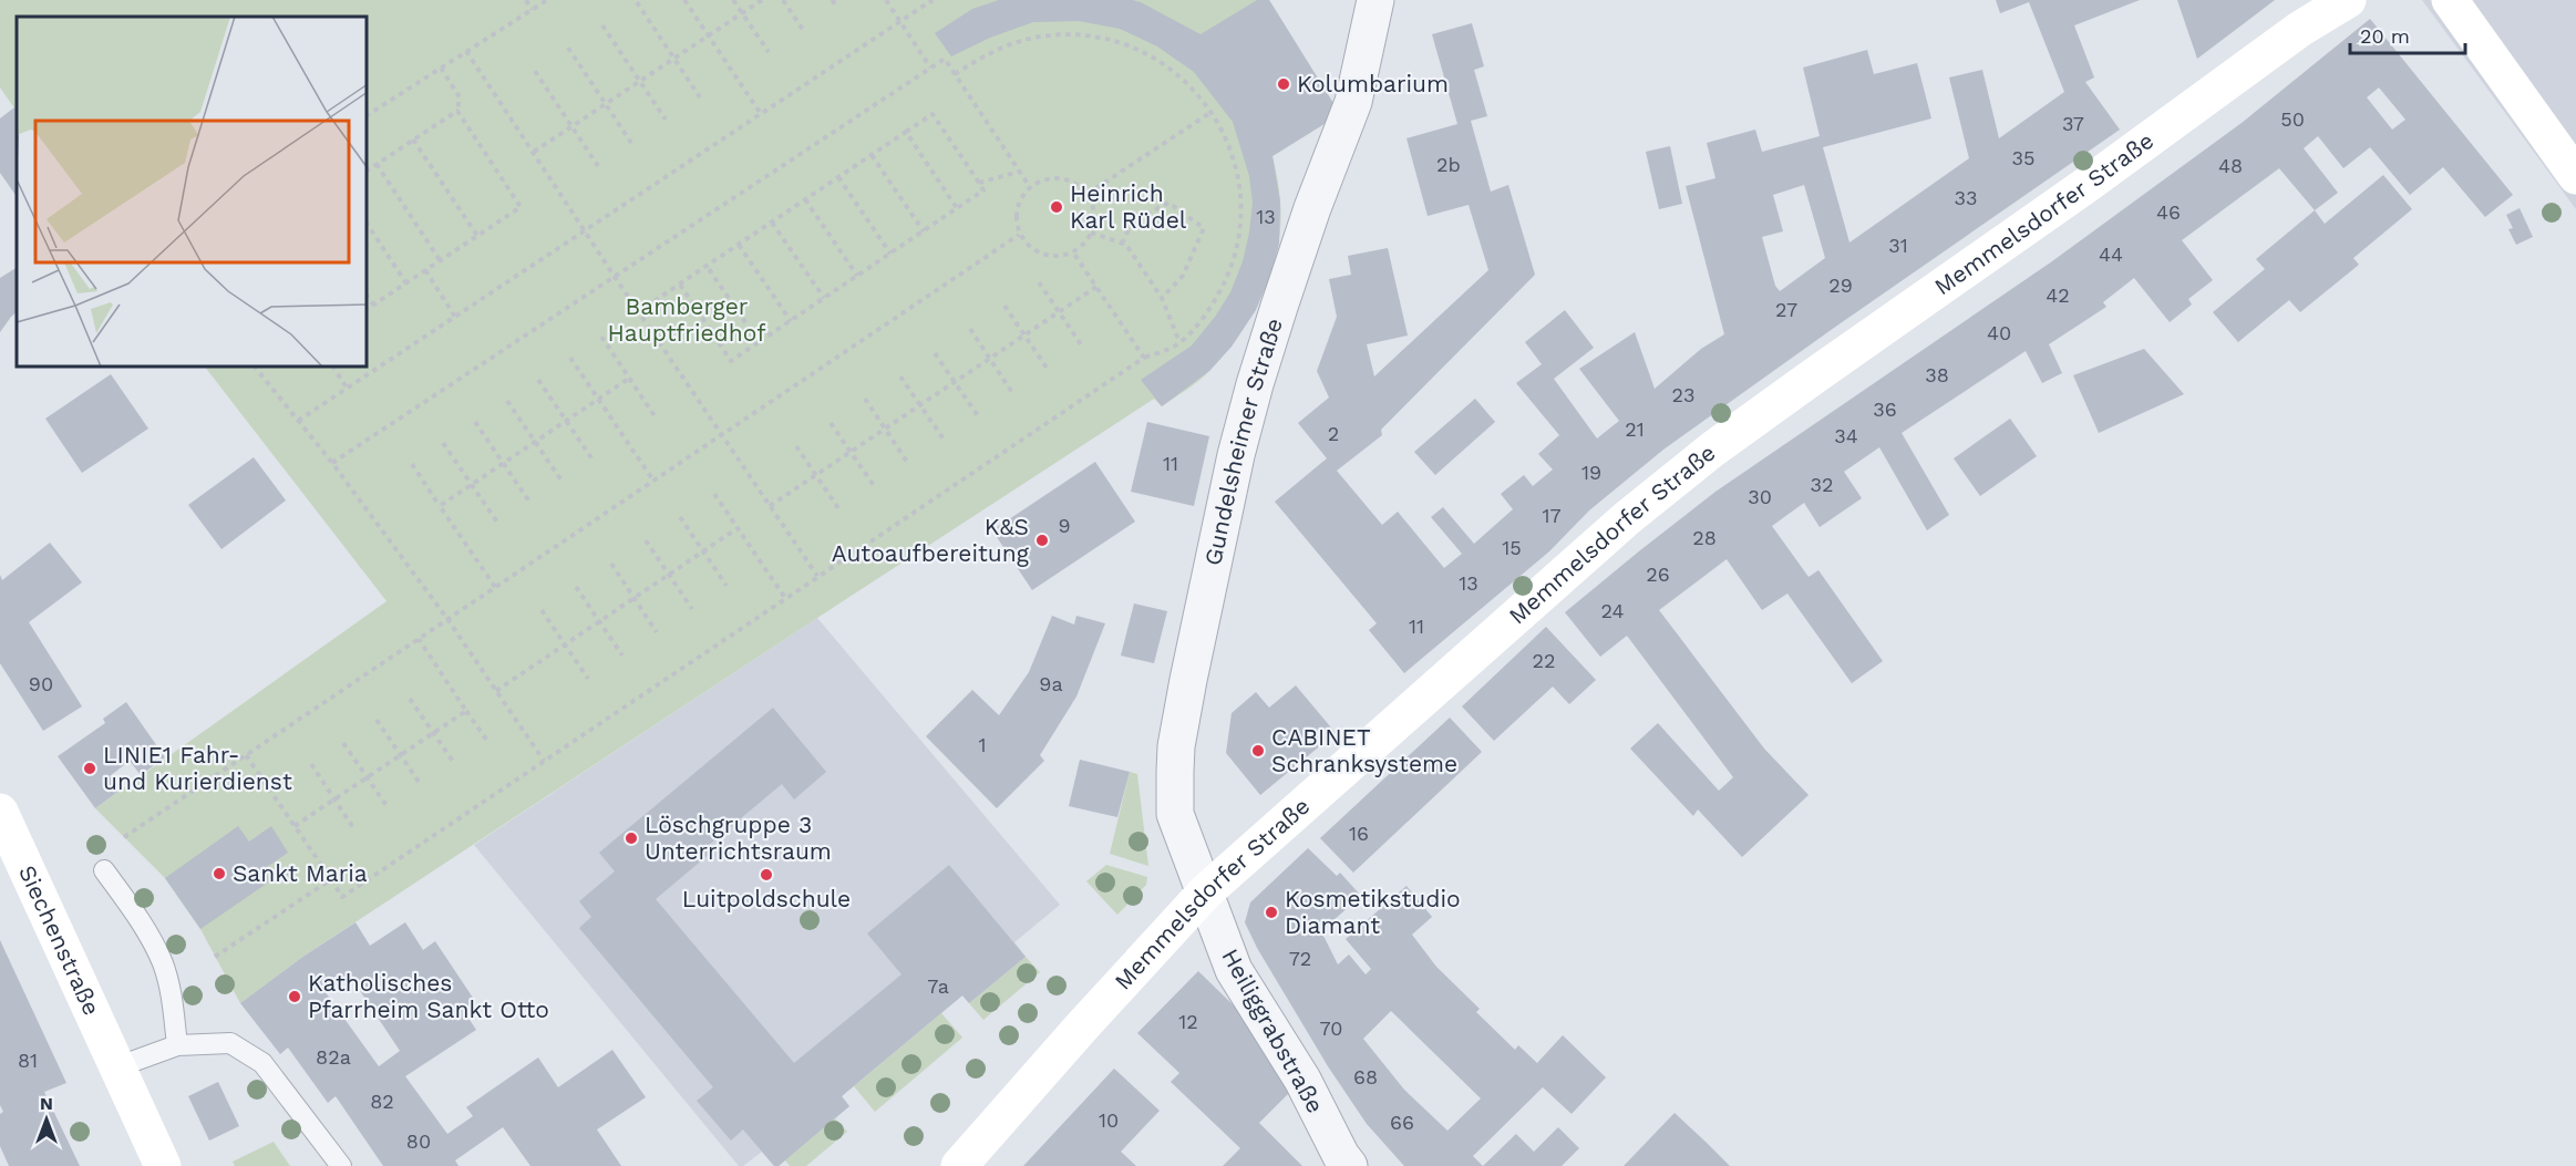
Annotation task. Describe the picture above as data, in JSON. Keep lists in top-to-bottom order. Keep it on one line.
{"streets":{"main road":["Memmelsdorfer Straße","Siechenstraße"],"street":["Gundelsheimer Straße","Heiliggrabstraße"]},"crossings":[["Memmelsdorfer Straße","Gundelsheimer Straße"],["Memmelsdorfer Straße","Heiliggrabstraße"],["Gundelsheimer Straße","Heiliggrabstraße"]],"parks":["Bamberger Hauptfriedhof"],"places":["Kolumbarium","Heinrich Karl Rüdel","K&S Autoaufbereitung","CABINET Schranksysteme","LINIE1 Fahr- und Kurierdienst","Löschgruppe 3 Unterrichtsraum","Sankt Maria","Luitpoldschule","Kosmetikstudio Diamant","Katholisches Pfarrheim Sankt Otto"],"house_numbers":["50","37","35","2b","48","33","46","13","31","44","29","42","27","40","38","23","36","21","2","34","11","19","32","30","17","9","28","15","26","13","24","11","22","90","9a","1","16","72","7a","12","70","82a","81","68","82","10","66","80"],"scale_bar":"20 m","north":"top"}
